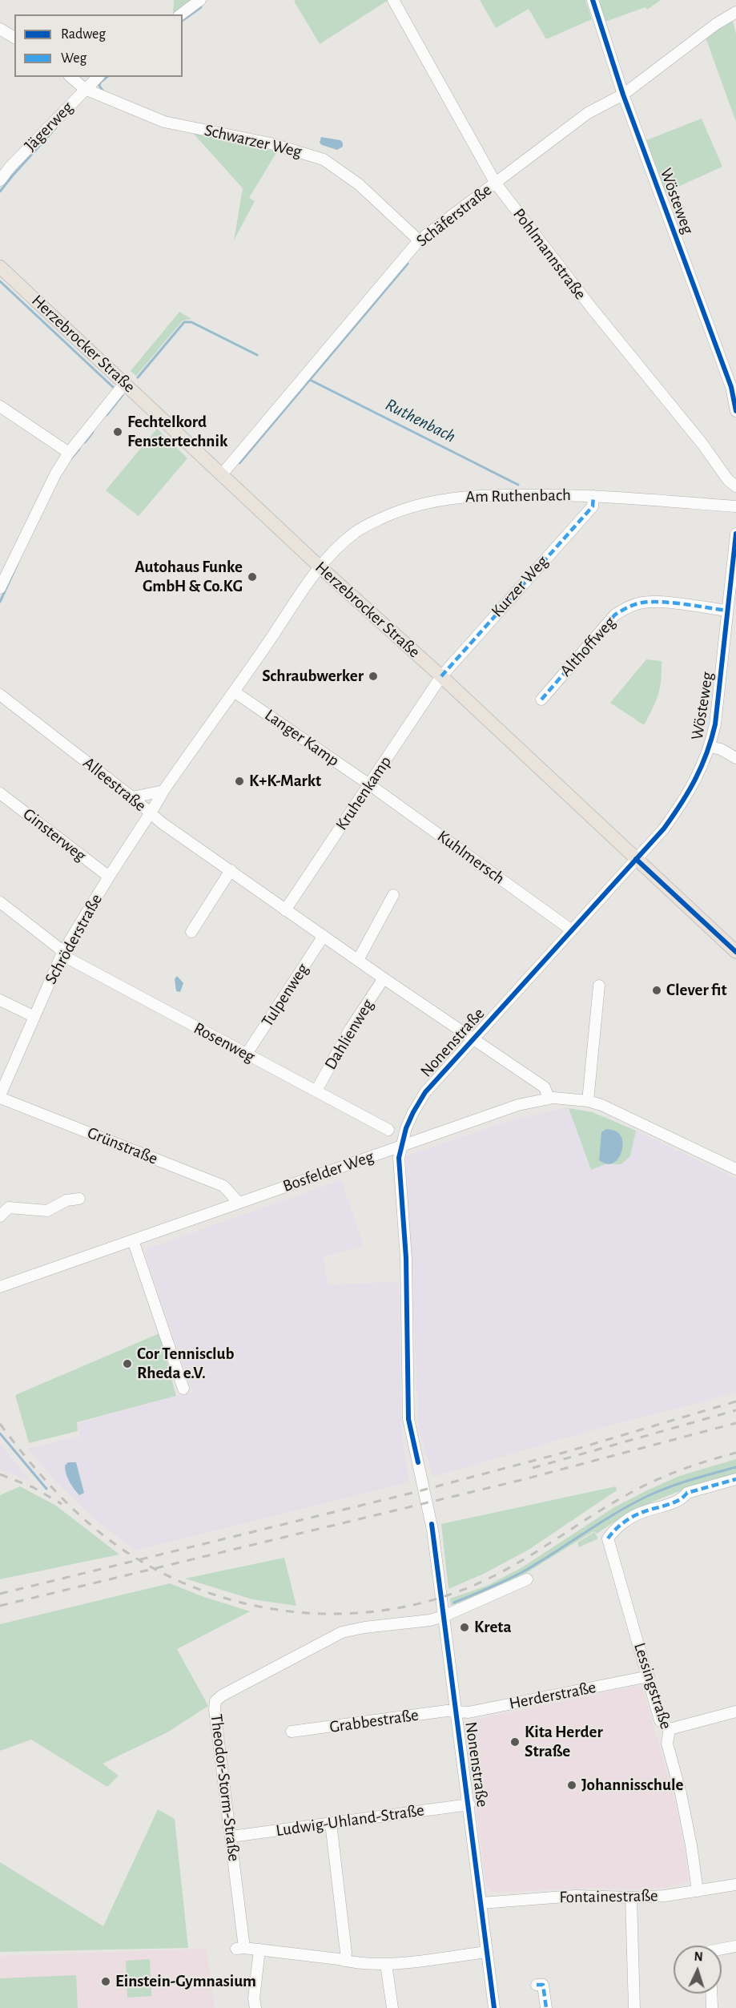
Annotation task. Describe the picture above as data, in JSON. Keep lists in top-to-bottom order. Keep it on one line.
{"streets":{"main road":["Herzebrocker Straße"],"street":["Jägerweg","Schwarzer Weg","Wösteweg","Schäferstraße","Pohlmannstraße","Am Ruthenbach","Kurzer Weg","Althoffweg","Langer Kamp","Alleestraße","Kruhenkamp","Ginsterweg","Kuhlmersch","Schröderstraße","Tulpenweg","Dahlienweg","Rosenweg","Nonenstraße","Grünstraße","Bosfelder Weg","Lessingstraße","Herderstraße","Grabbestraße","Theodor-Storm-Straße","Ludwig-Uhland-Straße","Fontainestraße"]},"crossings":[["Jägerweg","Schwarzer Weg"],["Schwarzer Weg","Schäferstraße"],["Wösteweg","Schäferstraße"],["Wösteweg","Herzebrocker Straße"],["Wösteweg","Althoffweg"],["Wösteweg","Nonenstraße"],["Schäferstraße","Pohlmannstraße"],["Schäferstraße","Herzebrocker Straße"],["Herzebrocker Straße","Am Ruthenbach"],["Herzebrocker Straße","Kurzer Weg"],["Herzebrocker Straße","Kruhenkamp"],["Herzebrocker Straße","Schröderstraße"],["Herzebrocker Straße","Nonenstraße"],["Am Ruthenbach","Kurzer Weg"],["Am Ruthenbach","Schröderstraße"],["Kurzer Weg","Kruhenkamp"],["Langer Kamp","Kruhenkamp"],["Langer Kamp","Kuhlmersch"],["Langer Kamp","Schröderstraße"],["Alleestraße","Kruhenkamp"],["Alleestraße","Schröderstraße"],["Alleestraße","Tulpenweg"],["Alleestraße","Dahlienweg"],["Alleestraße","Nonenstraße"],["Alleestraße","Bosfelder Weg"],["Kruhenkamp","Kuhlmersch"],["Ginsterweg","Schröderstraße"],["Kuhlmersch","Nonenstraße"],["Schröderstraße","Rosenweg"],["Schröderstraße","Grünstraße"],["Tulpenweg","Rosenweg"],["Dahlienweg","Rosenweg"],["Nonenstraße","Bosfelder Weg"],["Nonenstraße","Herderstraße"],["Nonenstraße","Grabbestraße"],["Nonenstraße","Theodor-Storm-Straße"],["Nonenstraße","Ludwig-Uhland-Straße"],["Nonenstraße","Fontainestraße"],["Grünstraße","Bosfelder Weg"],["Lessingstraße","Herderstraße"],["Lessingstraße","Fontainestraße"],["Herderstraße","Grabbestraße"],["Theodor-Storm-Straße","Ludwig-Uhland-Straße"]],"water":["Ruthenbach"],"places":["Fechtelkord Fenstertechnik","Autohaus Funke GmbH & Co.KG","Schraubwerker","K+K-Markt","Clever fit","Cor Tennisclub Rheda e.V.","Kreta","Kita Herder Straße","Johannisschule","Einstein-Gymnasium"],"legend":["Radweg","Weg"],"north":"top"}
